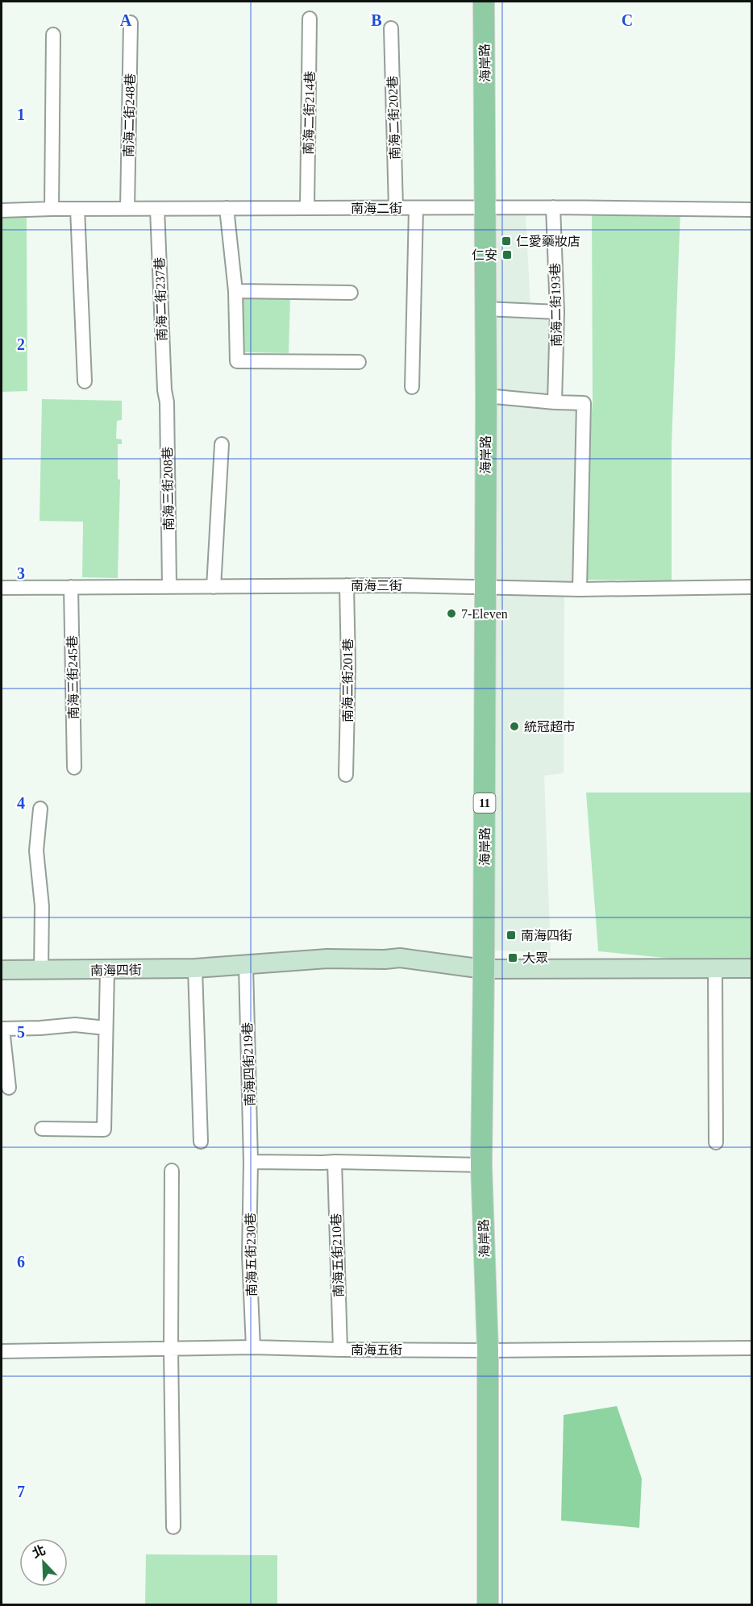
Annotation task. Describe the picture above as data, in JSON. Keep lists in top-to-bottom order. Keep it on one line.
{"streets":{"main road":["海岸路","11"],"street":["南海二街214巷","南海二街248巷","南海二街202巷","南海二街","南海二街237巷","南海二街193巷","南海三街208巷","南海三街","南海三街245巷","南海三街201巷","南海四街","南海四街219巷","南海五街230巷","南海五街210巷","南海五街"]},"crossings":[["海岸路","南海二街"],["海岸路","南海三街"],["海岸路","南海四街"],["海岸路","南海五街"],["南海二街214巷","南海二街"],["南海二街248巷","南海二街"],["南海二街202巷","南海二街"],["南海二街","南海二街237巷"],["南海二街","南海二街193巷"],["南海二街237巷","南海三街208巷"],["南海三街208巷","南海三街"],["南海三街","南海三街245巷"],["南海三街","南海三街201巷"],["南海四街","南海四街219巷"],["南海四街219巷","南海五街230巷"],["南海五街230巷","南海五街"],["南海五街210巷","南海五街"]],"places":{"transit":["仁愛藥妝店","仁安","南海四街","大眾"],"other":["7-Eleven","統冠超市"]},"north":"top left","grid":{"columns":["A","B","C"],"rows":["1","2","3","4","5","6","7"]}}
